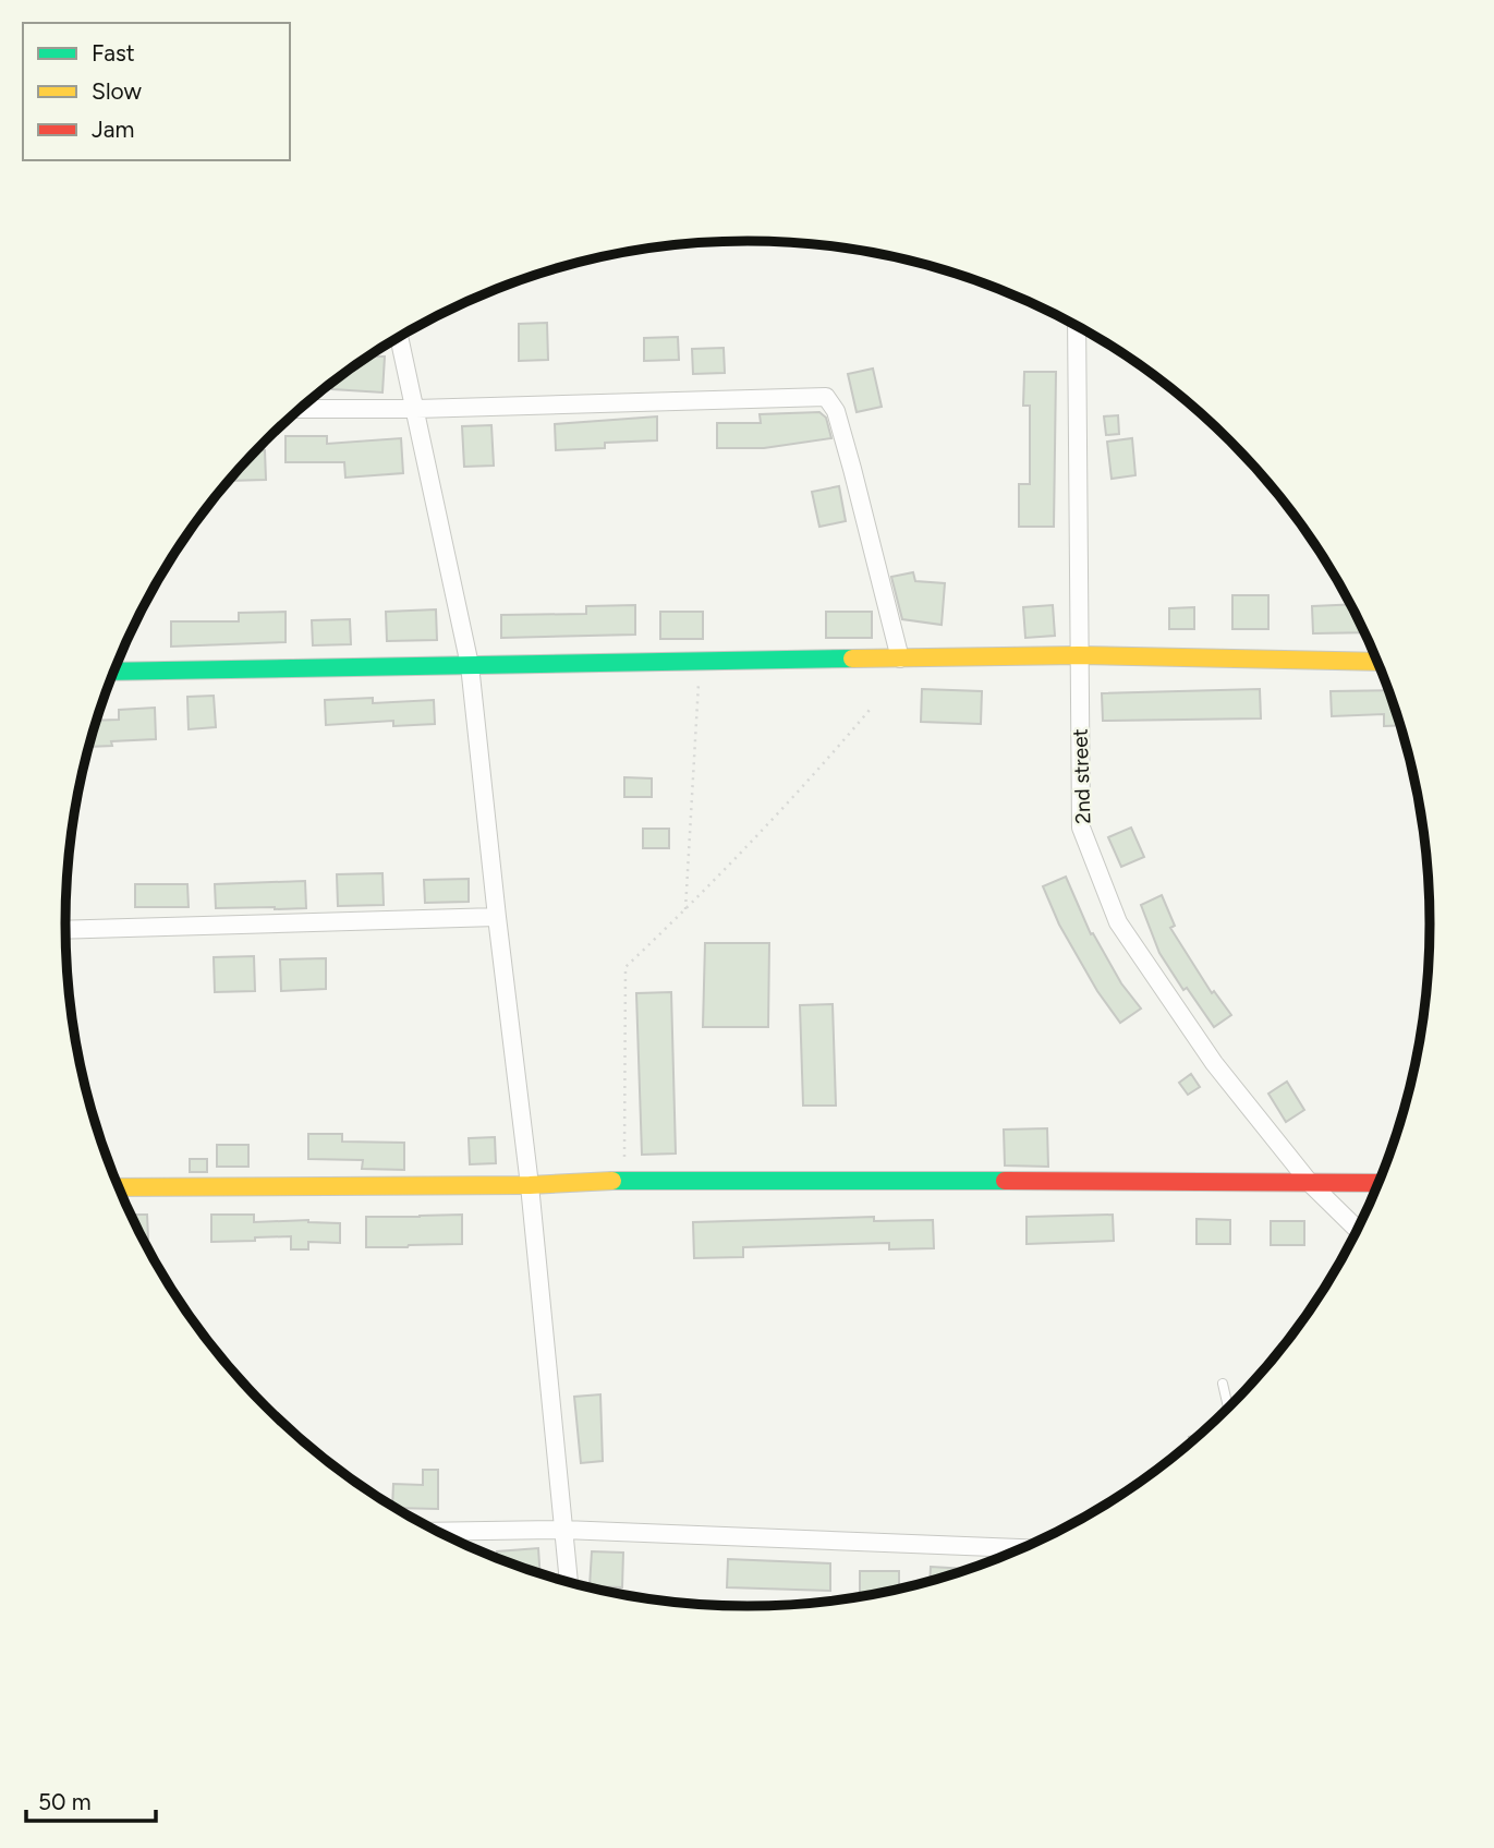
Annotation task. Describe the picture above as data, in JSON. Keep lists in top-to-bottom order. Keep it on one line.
{"streets":{"street":["2nd street"]},"legend":["Fast","Slow","Jam"],"scale_bar":"50 m"}
